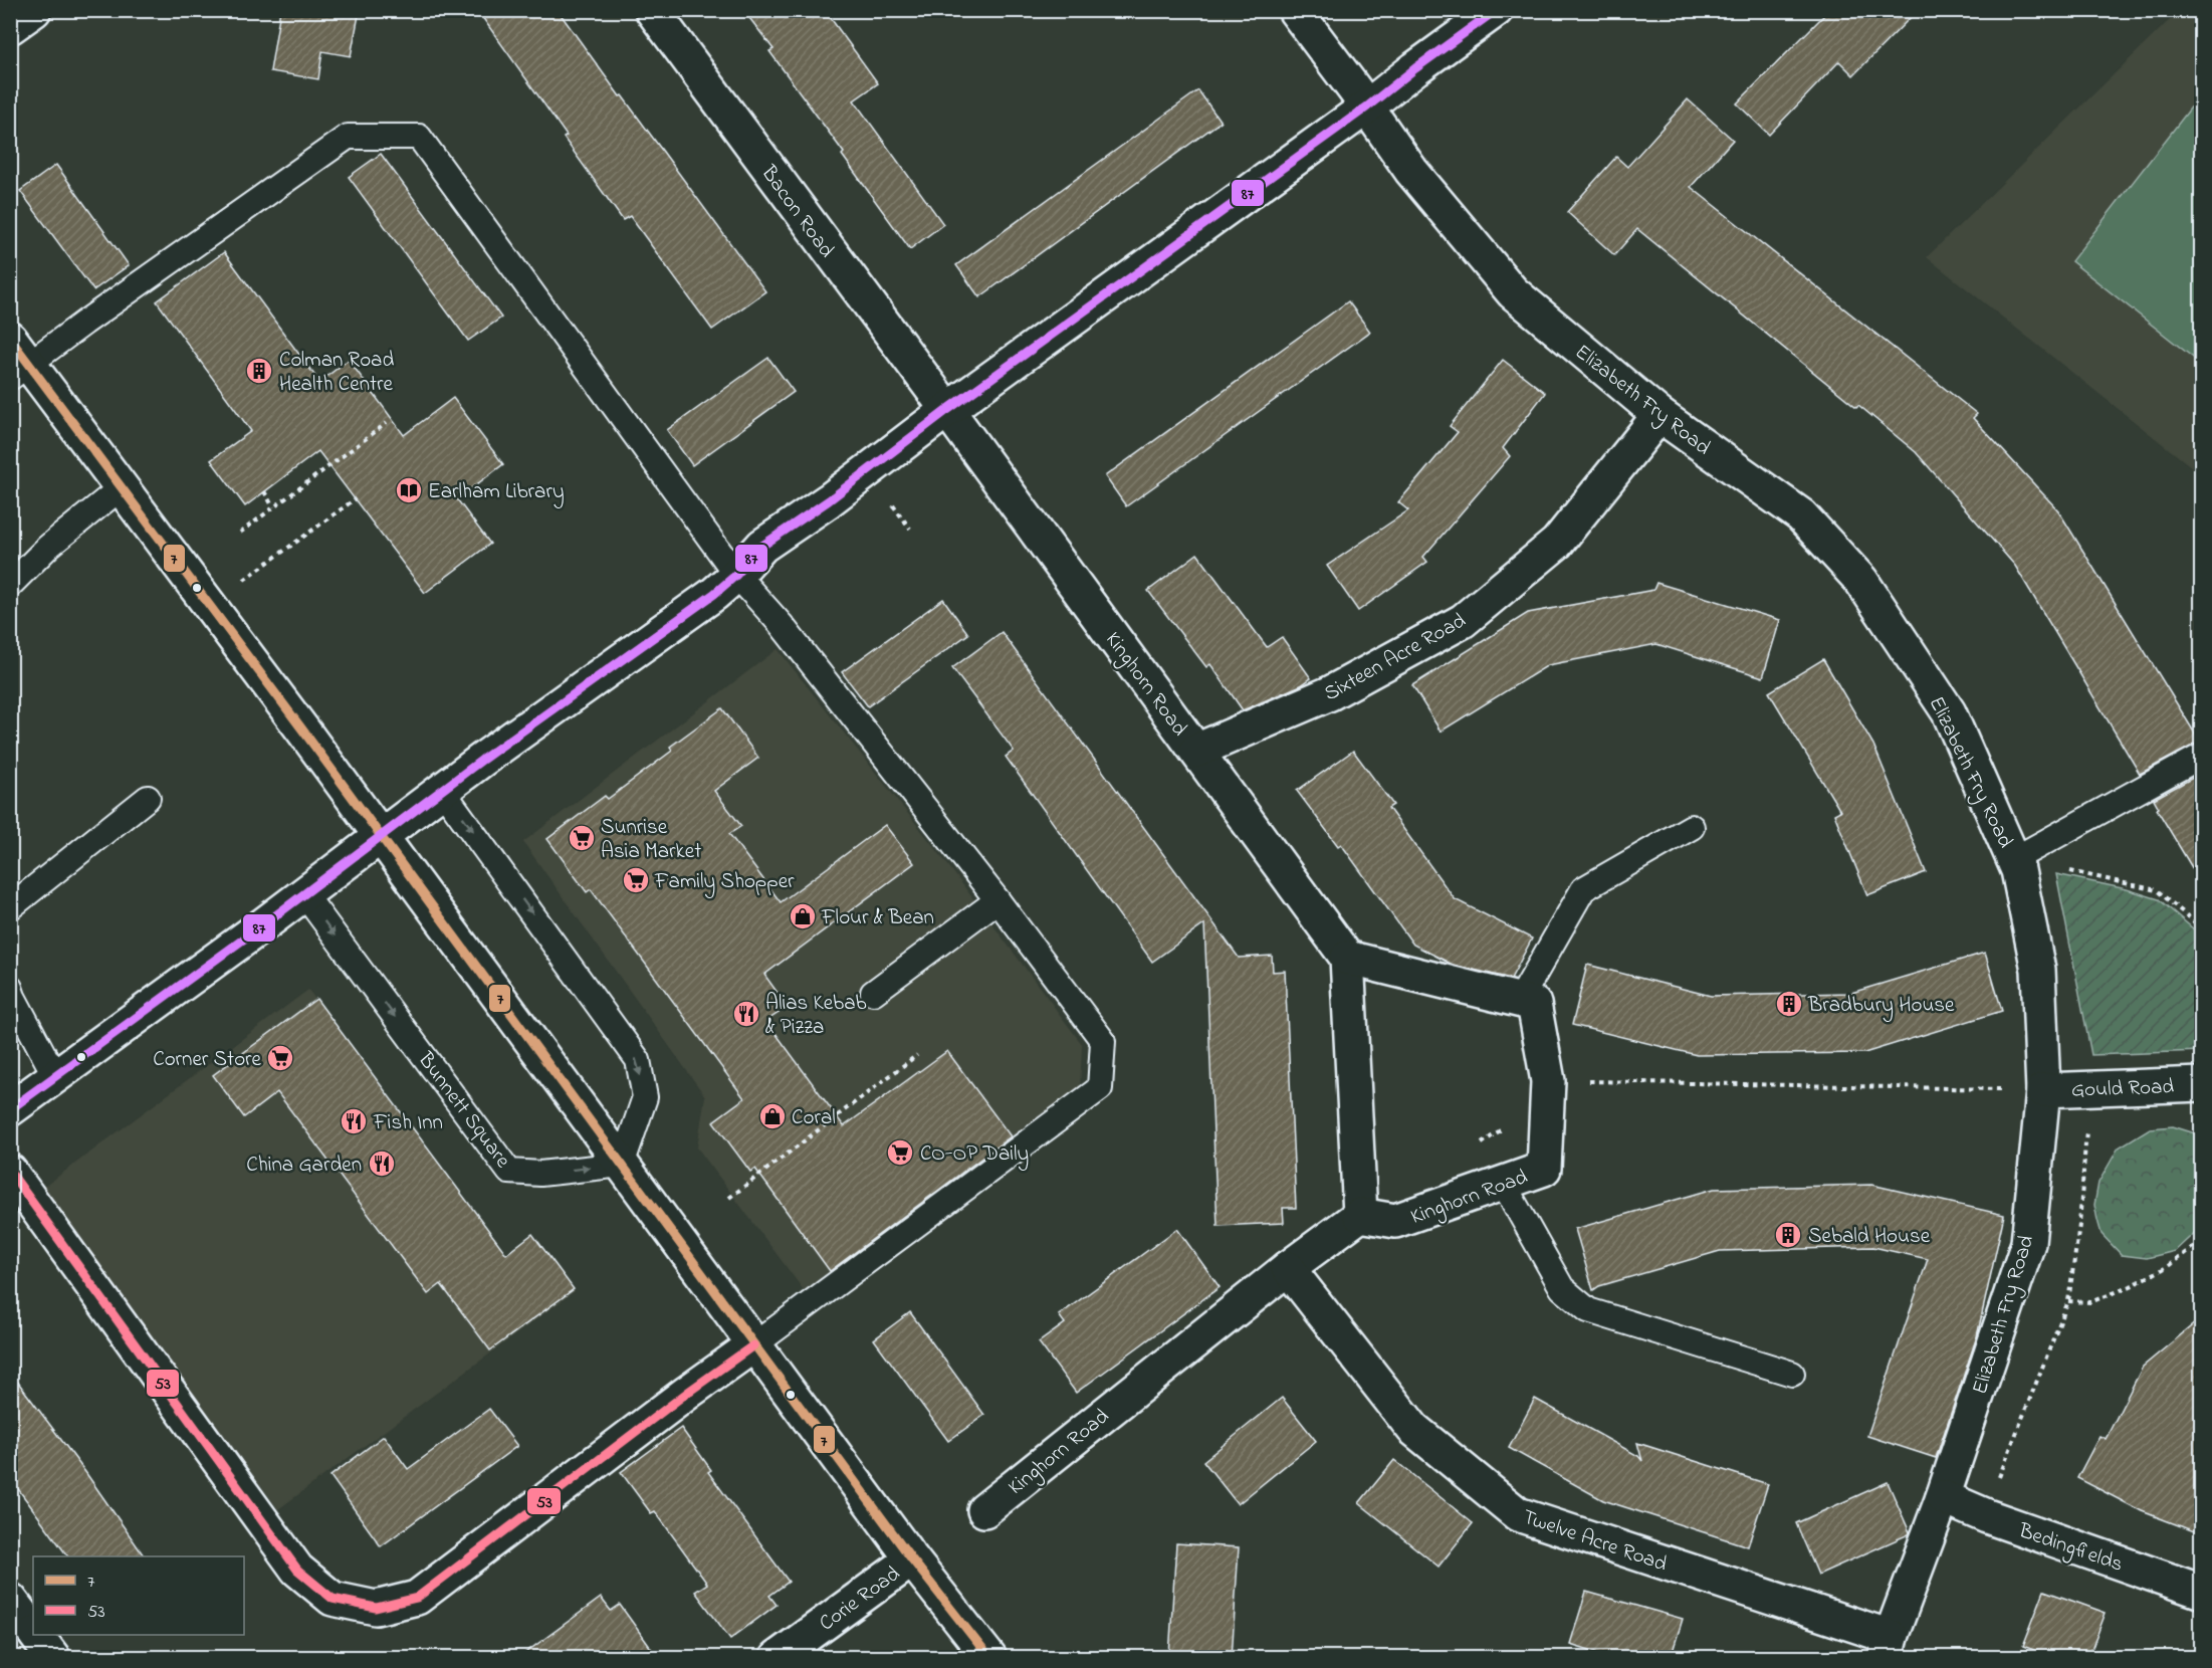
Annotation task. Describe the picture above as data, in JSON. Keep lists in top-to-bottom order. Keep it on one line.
{"streets":{"main road":["Bacon Road","Elizabeth Fry Road","Sixteen Acre Road","Kinghorn Road","Gould Road","Twelve Acre Road","Bedingfields","Corie Road"],"lane":["Bunnett Square"]},"crossings":[["Bacon Road","Kinghorn Road"],["Elizabeth Fry Road","Sixteen Acre Road"],["Elizabeth Fry Road","Gould Road"],["Elizabeth Fry Road","Twelve Acre Road"],["Elizabeth Fry Road","Bedingfields"],["Sixteen Acre Road","Kinghorn Road"],["Kinghorn Road","Twelve Acre Road"]],"one_way":["Bunnett Square"],"places":{"building":["Colman Road Health Centre","Bradbury House","Sebald House"],"library":["Earlham Library"],"supermarket":["Sunrise Asia Market","Family Shopper","Corner Store","CO-OP Daily"],"shop":["Flour & Bean","Coral"],"restaurant":["Alias Kebab & Pizza","Fish Inn","China Garden"]},"lines":["transit line 87","transit line 7","transit line 53"],"legend":["7","53"]}
